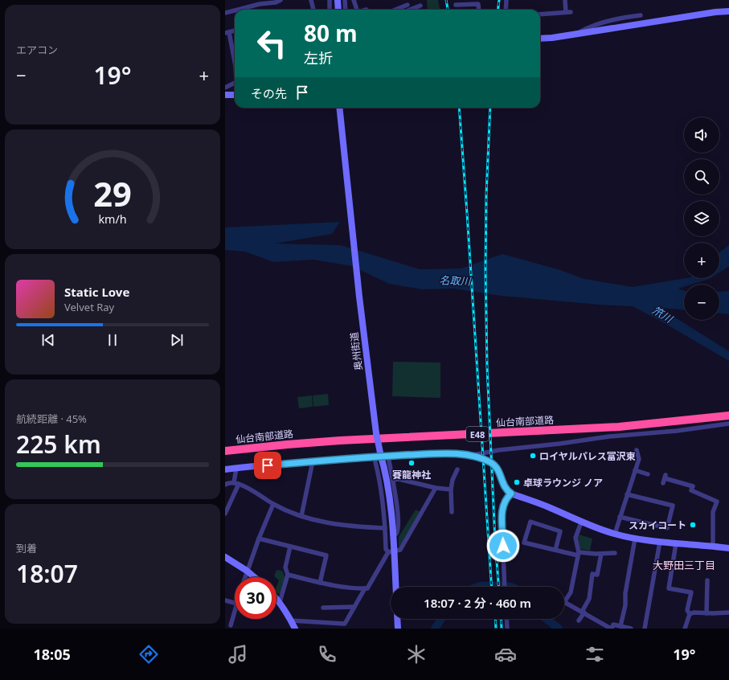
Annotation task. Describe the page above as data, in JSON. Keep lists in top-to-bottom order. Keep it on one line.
{"streets":{"highway":["仙台南部道路","E48"],"street":["奥州街道"]},"districts":["大野田三丁目"],"water":["名取川","笊川"],"places":["ロイヤルパレス富沢東","賽龍神社","卓球ラウンジ ノア","スカイコート"],"page":{"tile":["エアコン",["航続距離 · 45%","225 km"],["到着","18:07"]],"turn":["80 m","左折"],"heat":["−","19°","+"],"then":"その先","map_buttons":["+","−"],"song":["Static Love","Velvet Ray"],"limit":"30","trip":"18:07 · 2 分 · 460 m","tabs":["18:05","19°"],"gauge":["29","km/h"]}}
